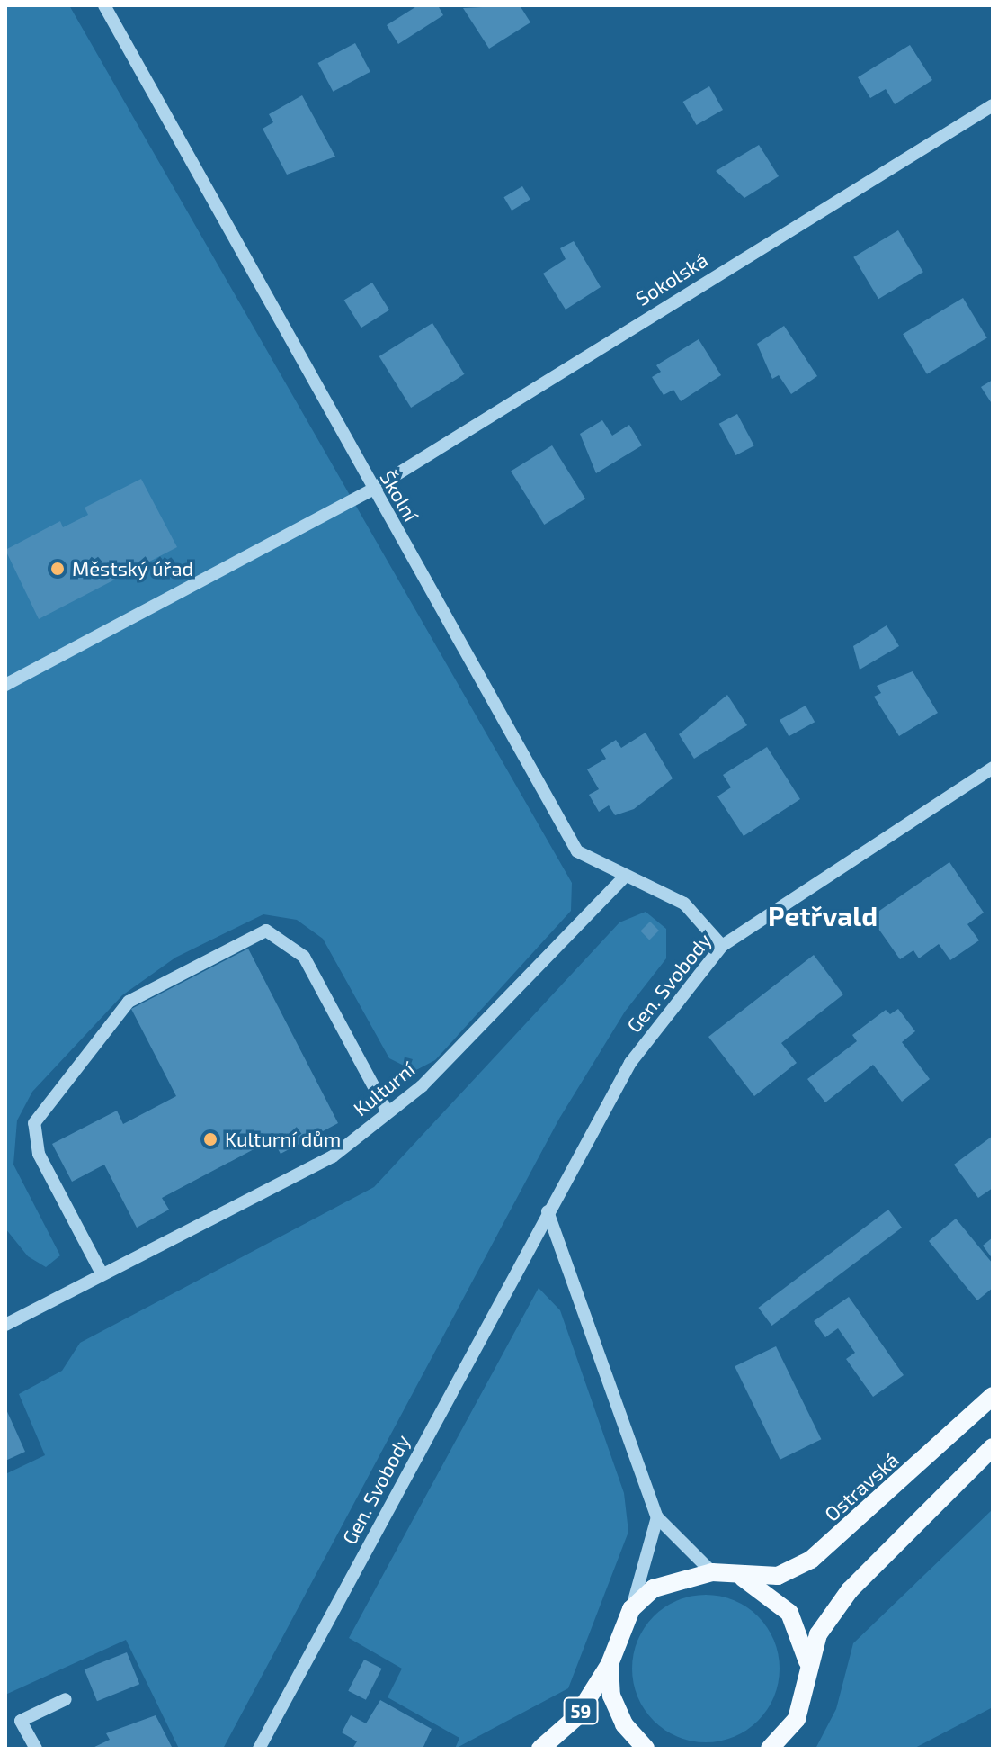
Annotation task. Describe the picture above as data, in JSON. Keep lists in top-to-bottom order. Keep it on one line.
{"streets":{"main road":["Ostravská","59"],"street":["Sokolská","Školní","Gen. Svobody","Kulturní"]},"crossings":[["Sokolská","Školní"],["Školní","Gen. Svobody"],["Školní","Kulturní"]],"districts":["Petřvald"],"places":["Městský úřad","Kulturní dům"]}
